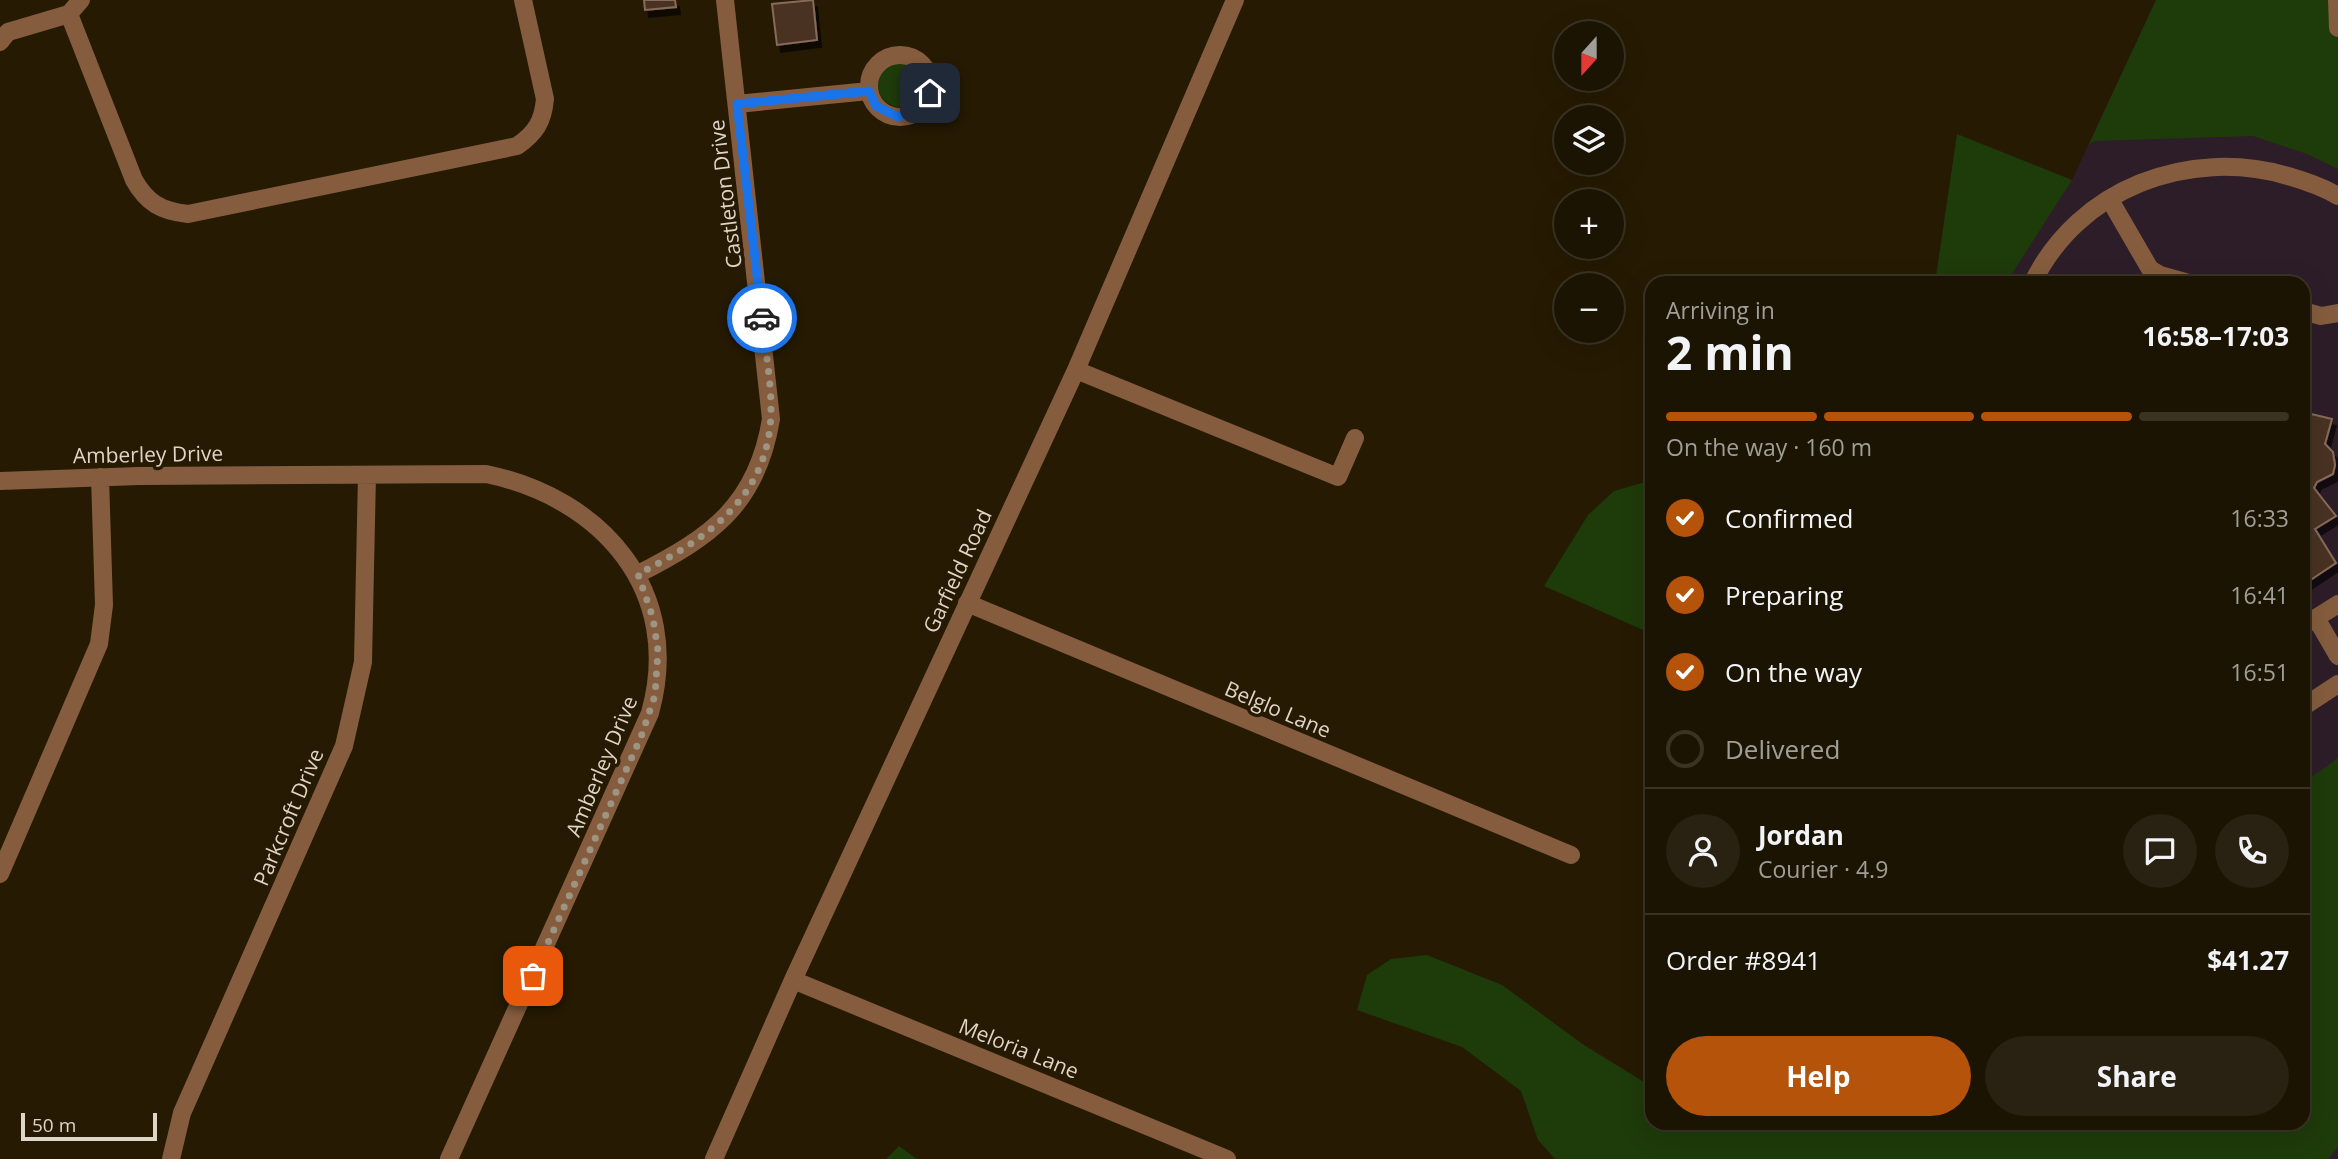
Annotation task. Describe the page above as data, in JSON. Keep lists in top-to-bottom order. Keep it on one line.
{"streets":{"street":["Castleton Drive","Amberley Drive","Garfield Road","Belglo Lane","Parkcroft Drive","Meloria Lane"]},"crossings":[["Castleton Drive","Amberley Drive"],["Amberley Drive","Parkcroft Drive"],["Garfield Road","Belglo Lane"],["Garfield Road","Meloria Lane"]],"scale_bar":"50 m","north":"bottom","page":{"map_buttons":["+","−"],"heading":["2 min","Arriving in","16:58–17:03"],"panel":["Jordan","Courier · 4.9","Order #8941","$41.27"],"bar":"On the way · 160 m","list":[["Confirmed","16:33"],["Preparing","16:41"],["On the way","16:51"],"Delivered"],"buttons":["Help","Share"],"scale":"50 m"}}
